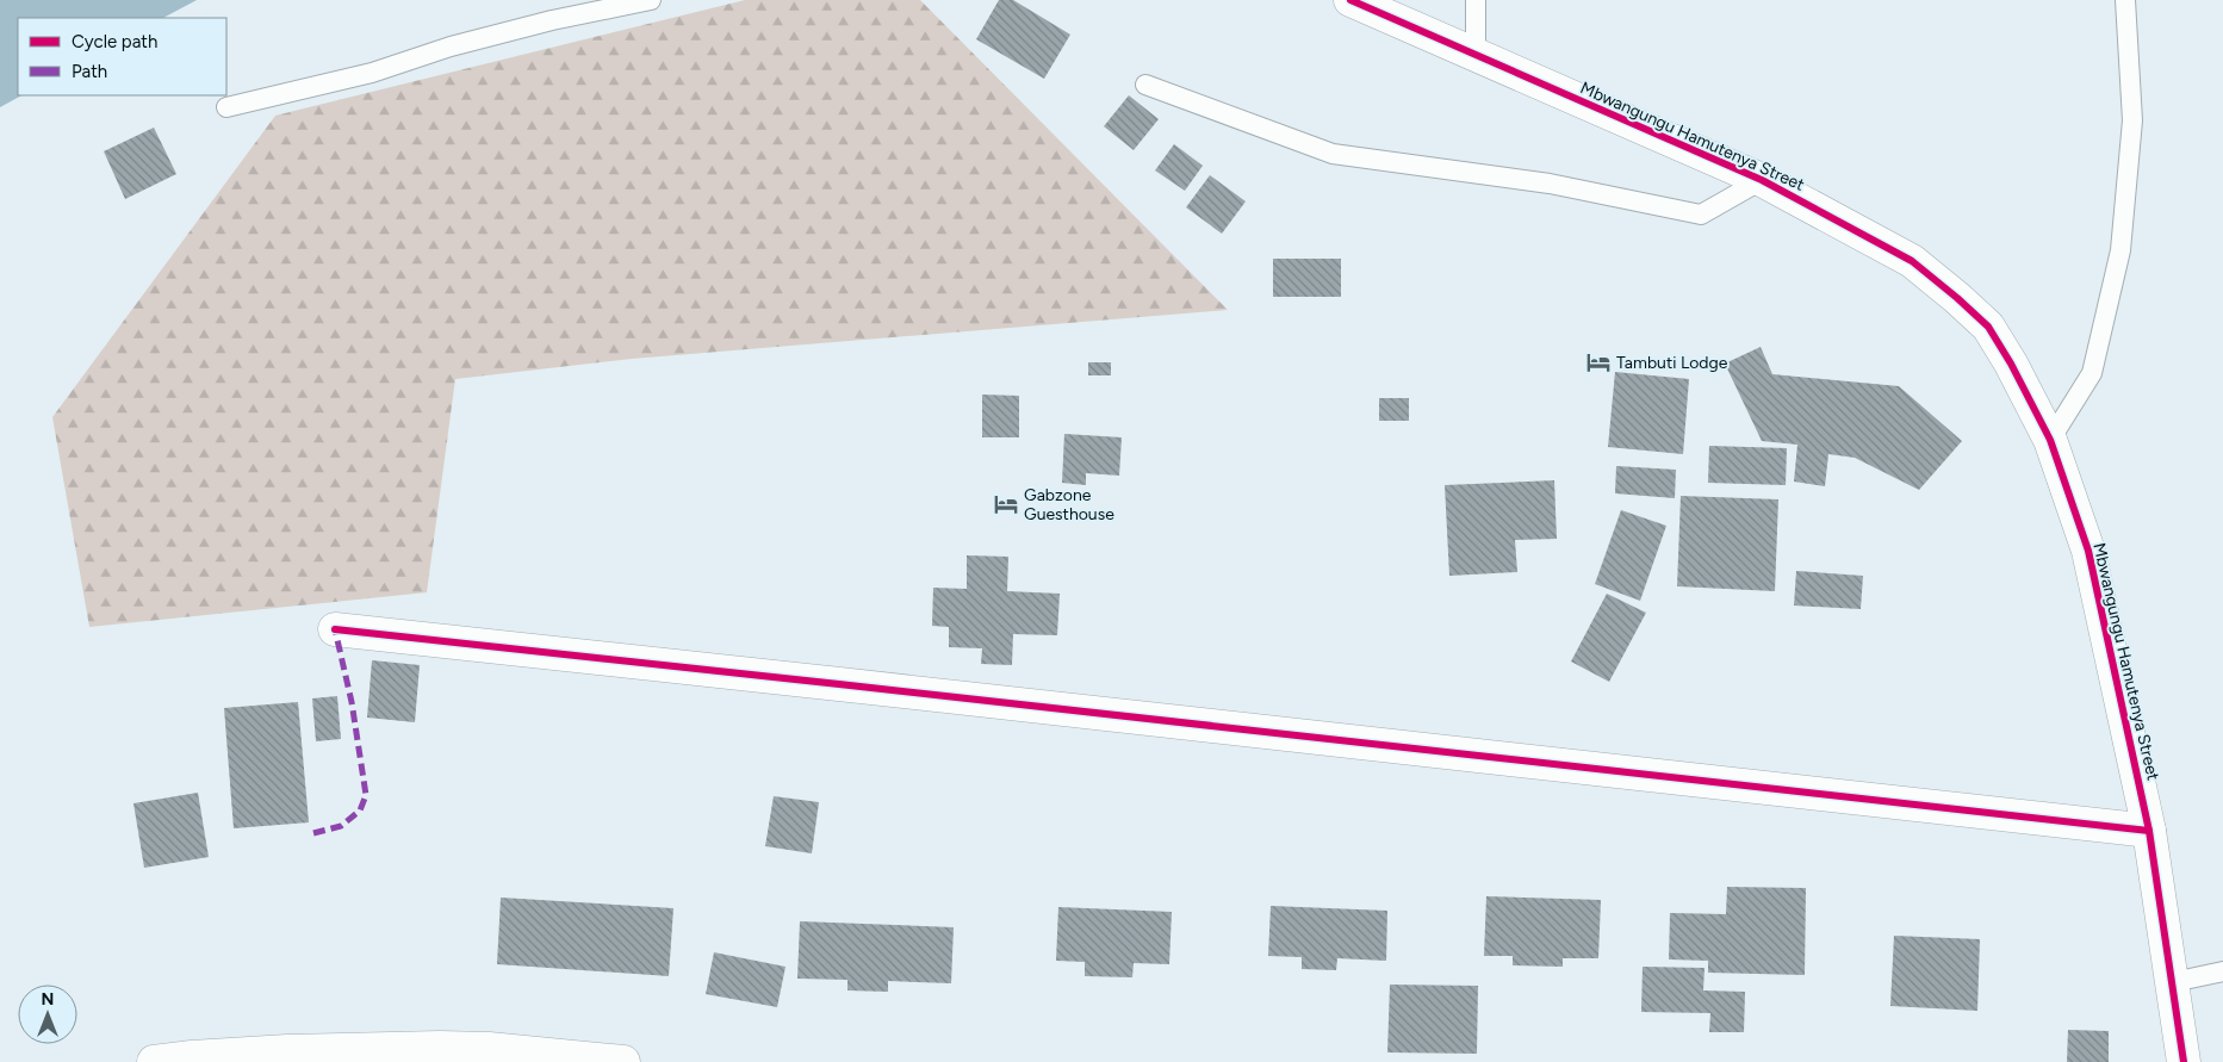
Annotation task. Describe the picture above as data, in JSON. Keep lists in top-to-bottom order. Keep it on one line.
{"streets":{"street":["Mbwangungu Hamutenya Street"]},"places":{"hotel":["Tambuti Lodge","Gabzone Guesthouse"]},"legend":["Cycle path","Path"],"north":"top"}
